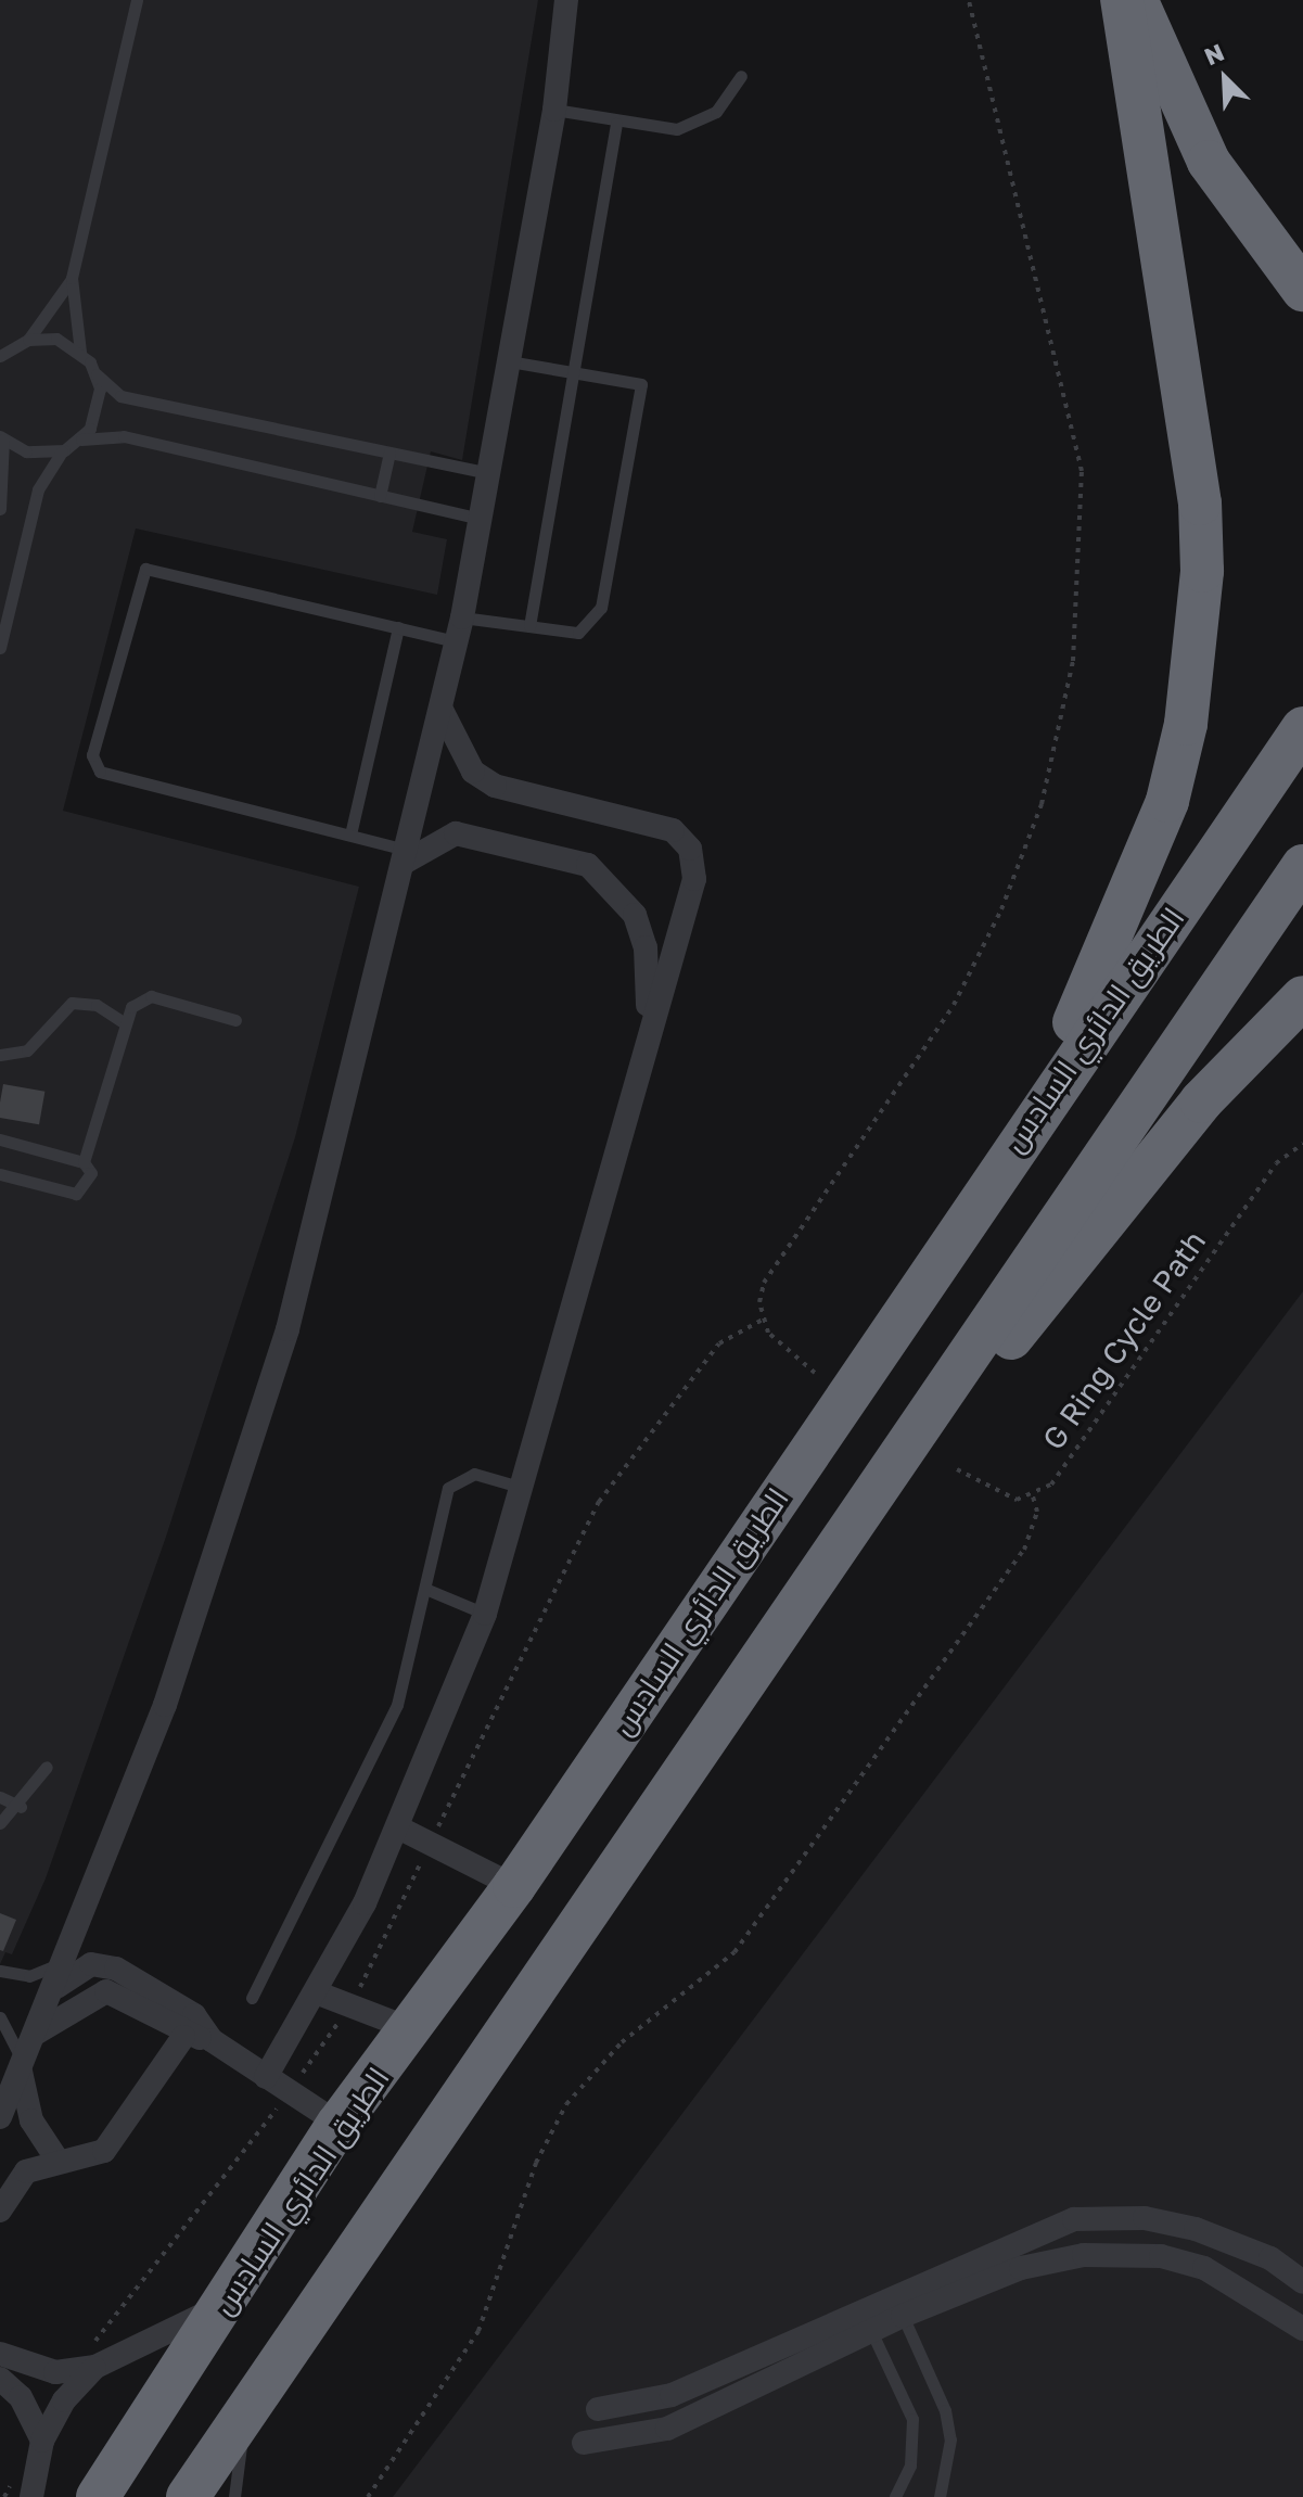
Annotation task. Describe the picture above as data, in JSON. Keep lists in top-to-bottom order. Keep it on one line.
{"streets":{"highway":["الطريق الدائري السادس"],"path":["G Ring Cycle Path"]},"north":"top left"}
